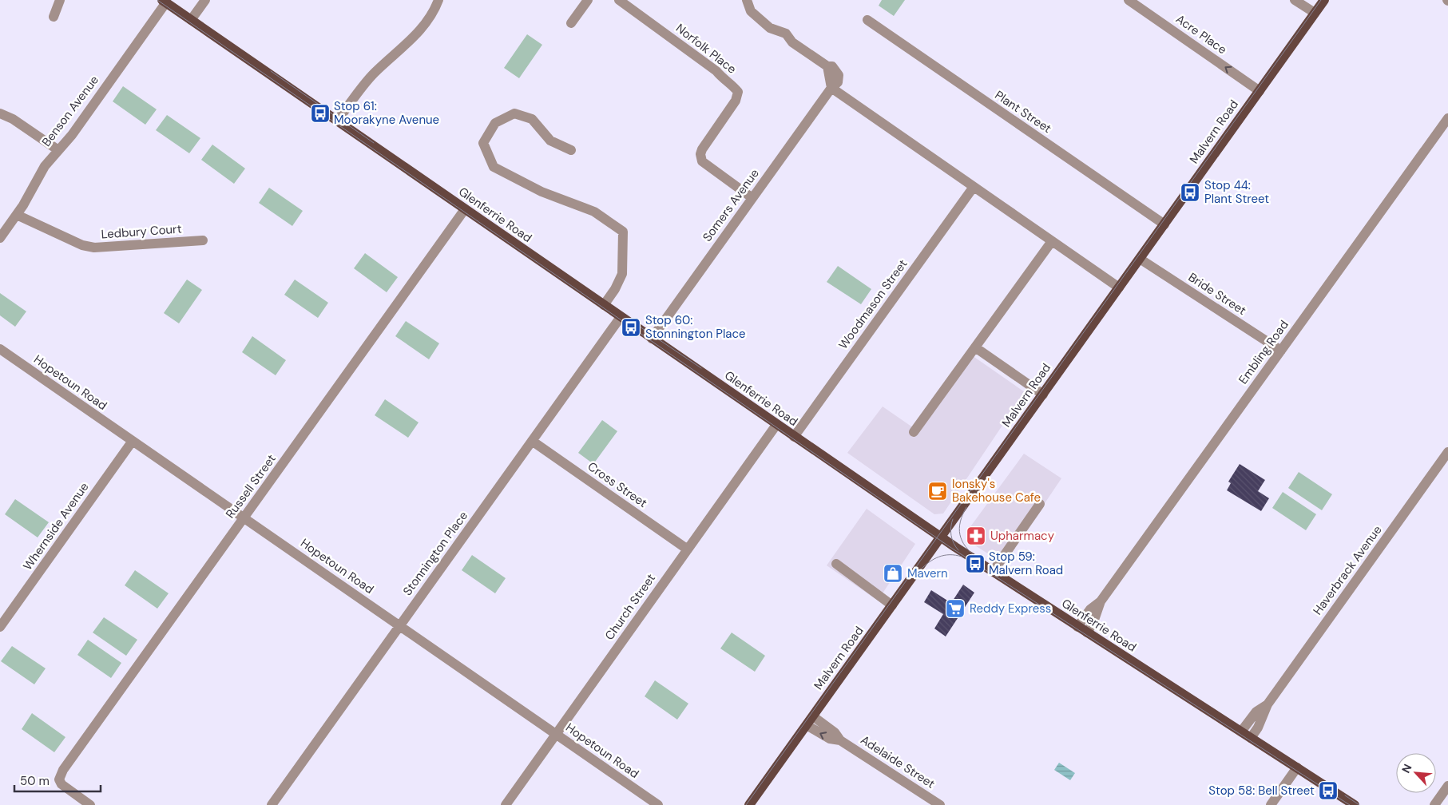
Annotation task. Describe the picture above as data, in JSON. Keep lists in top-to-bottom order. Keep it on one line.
{"streets":{"main road":["Malvern Road","Glenferrie Road"],"street":["Acre Place","Norfolk Place","Benson Avenue","Plant Street","Somers Avenue","Ledbury Court","Bride Street","Woodmason Street","Embling Road","Hopetoun Road","Cross Street","Russell Street","Whernside Avenue","Stonnington Place","Haverbrack Avenue","Church Street","Adelaide Street"]},"crossings":[["Acre Place","Malvern Road"],["Norfolk Place","Somers Avenue"],["Benson Avenue","Glenferrie Road"],["Benson Avenue","Ledbury Court"],["Plant Street","Malvern Road"],["Malvern Road","Glenferrie Road"],["Malvern Road","Bride Street"],["Malvern Road","Adelaide Street"],["Somers Avenue","Glenferrie Road"],["Glenferrie Road","Woodmason Street"],["Glenferrie Road","Embling Road"],["Glenferrie Road","Russell Street"],["Glenferrie Road","Stonnington Place"],["Glenferrie Road","Haverbrack Avenue"],["Glenferrie Road","Church Street"],["Bride Street","Embling Road"],["Hopetoun Road","Russell Street"],["Hopetoun Road","Whernside Avenue"],["Hopetoun Road","Stonnington Place"],["Hopetoun Road","Church Street"],["Cross Street","Stonnington Place"],["Cross Street","Church Street"]],"one_way":["Acre Place"],"places":{"bus stop":["Stop 61: Moorakyne Avenue","Stop 44: Plant Street","Stop 60: Stonnington Place","Stop 59: Malvern Road","Stop 58: Bell Street"],"cafe":["Ionsky's Bakehouse Cafe"],"pharmacy":["Upharmacy"],"shop":["Mavern"],"supermarket":["Reddy Express"]},"scale_bar":"50 m","north":"top left"}
